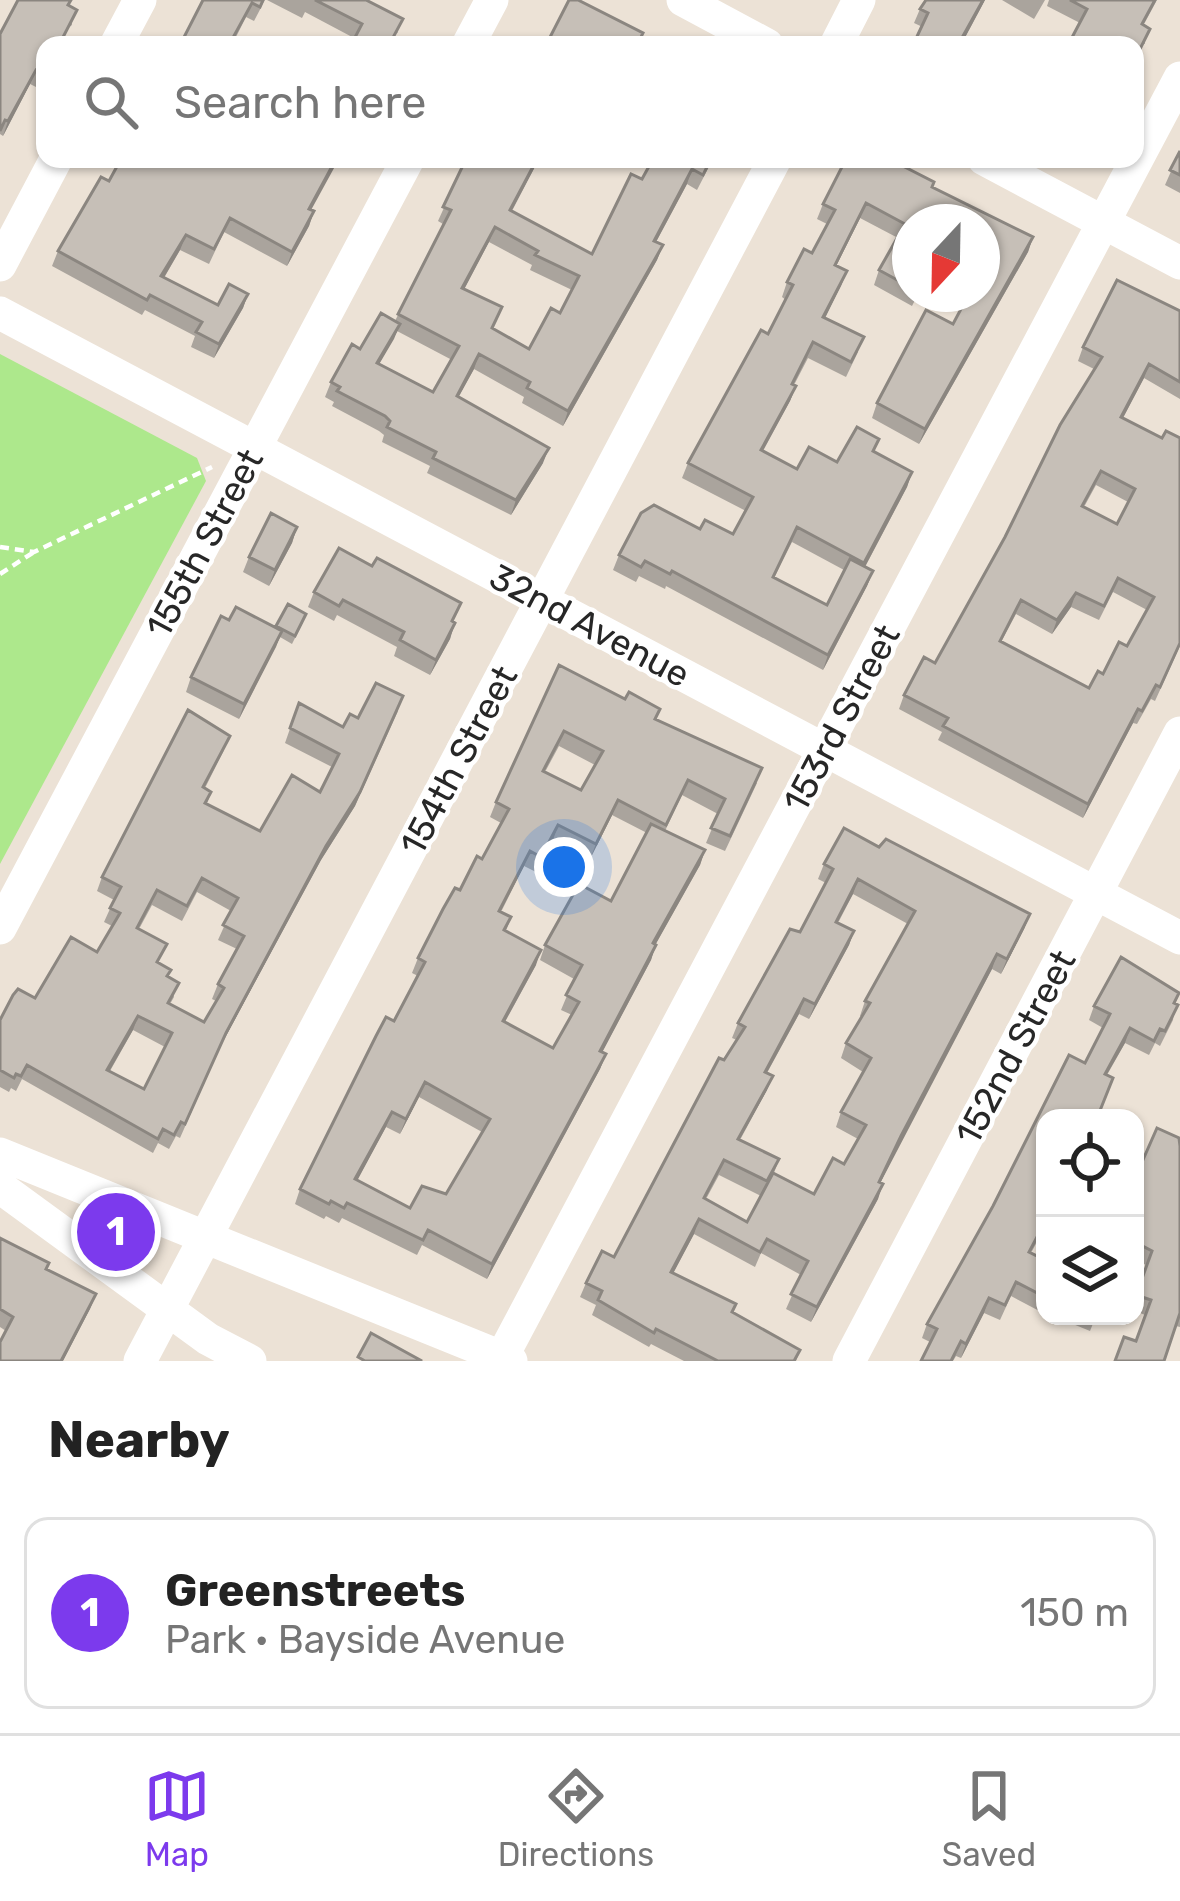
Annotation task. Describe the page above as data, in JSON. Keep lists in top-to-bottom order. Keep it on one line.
{"streets":{"street":["155th Street","32nd Avenue","153rd Street","154th Street","152nd Street"]},"crossings":[["155th Street","32nd Avenue"],["32nd Avenue","153rd Street"],["32nd Avenue","154th Street"],["32nd Avenue","152nd Street"]],"north":"bottom","page":{"search":"Search here","pins":"1","heading":"Nearby","list":[{"mark":"1","name":"Greenstreets","note":"Park · Bayside Avenue","value":"150 m"}],"nav":["Map","Directions","Saved"]}}
